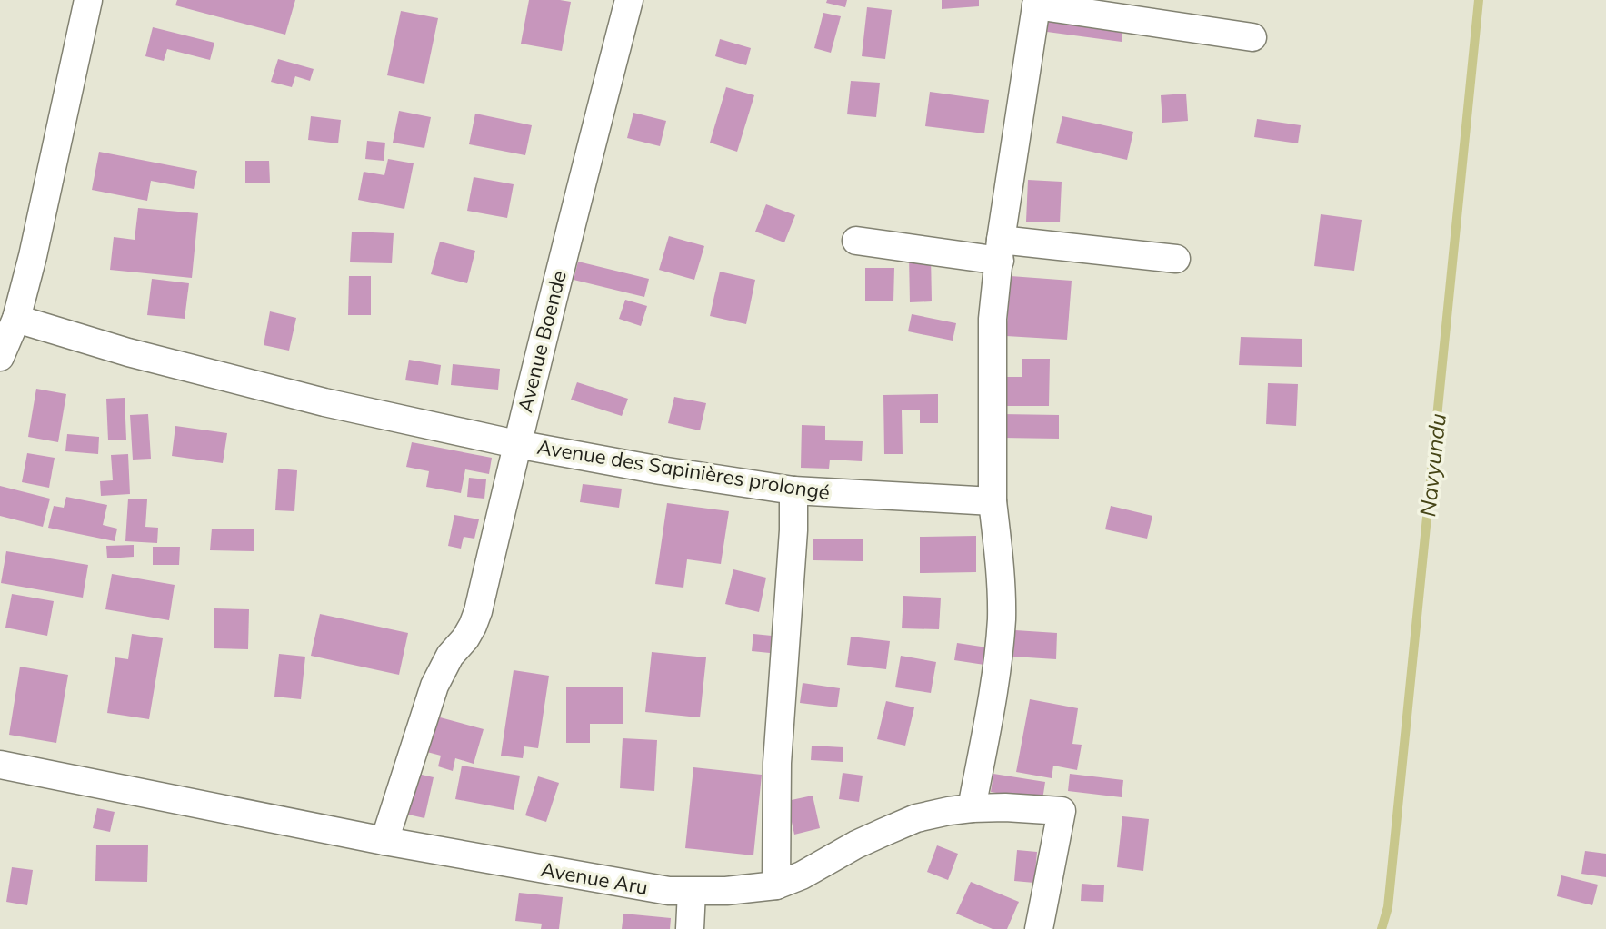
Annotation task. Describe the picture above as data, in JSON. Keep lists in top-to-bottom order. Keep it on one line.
{"streets":{"street":["Avenue Boende","Avenue des Sapinières prolongé","Avenue Aru"]},"crossings":[["Avenue Boende","Avenue des Sapinières prolongé"],["Avenue Boende","Avenue Aru"]],"water":["Navyundu"]}
